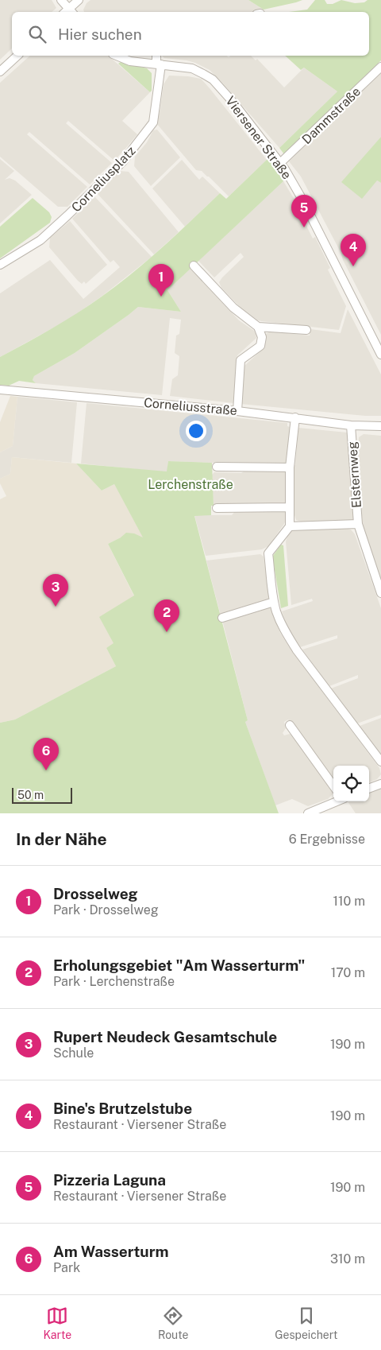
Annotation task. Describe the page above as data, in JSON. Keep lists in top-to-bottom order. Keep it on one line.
{"streets":{"street":["Dammstraße","Viersener Straße","Corneliusplatz","Corneliusstraße","Elsternweg"]},"crossings":[["Dammstraße","Viersener Straße"],["Viersener Straße","Corneliusplatz"],["Corneliusstraße","Elsternweg"]],"parks":["Lerchenstraße"],"scale_bar":"50 m","page":{"search":"Hier suchen","pins":["5","4","1","3","2","6"],"scale":"50 m","heading":["In der Nähe","6 Ergebnisse"],"list":[{"mark":"1","name":"Drosselweg","note":"Park · Drosselweg","value":"110 m"},{"mark":"2","name":"Erholungsgebiet \"Am Wasserturm\"","note":"Park · Lerchenstraße","value":"170 m"},{"mark":"3","name":"Rupert Neudeck Gesamtschule","note":"Schule","value":"190 m"},{"mark":"4","name":"Bine's Brutzelstube","note":"Restaurant · Viersener Straße","value":"190 m"},{"mark":"5","name":"Pizzeria Laguna","note":"Restaurant · Viersener Straße","value":"190 m"},{"mark":"6","name":"Am Wasserturm","note":"Park","value":"310 m"}],"nav":["Karte","Route","Gespeichert"]}}
